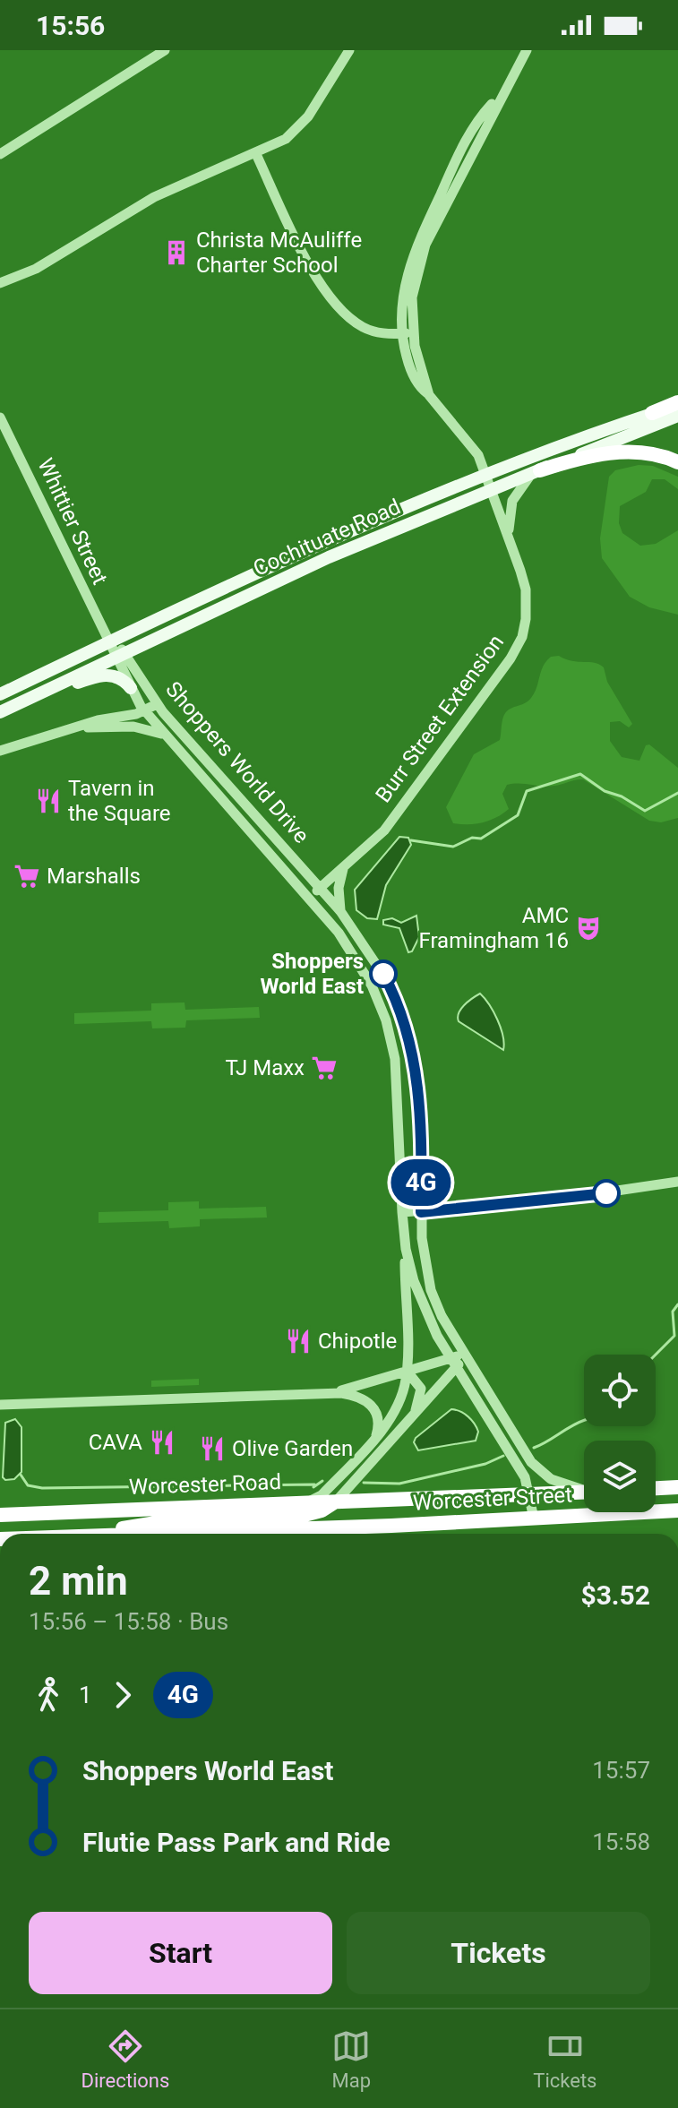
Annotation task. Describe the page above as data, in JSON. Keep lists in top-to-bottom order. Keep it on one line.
{"streets":{"highway":["Worcester Road","Worcester Street"],"main road":["Cochituate Road"],"street":["Whittier Street","Burr Street Extension","Shoppers World Drive"]},"crossings":[["Whittier Street","Cochituate Road"],["Whittier Street","Shoppers World Drive"],["Cochituate Road","Burr Street Extension"],["Cochituate Road","Shoppers World Drive"],["Burr Street Extension","Shoppers World Drive"],["Shoppers World Drive","Worcester Road"],["Shoppers World Drive","Worcester Street"],["Worcester Road","Worcester Street"]],"places":{"building":["Christa McAuliffe Charter School"],"restaurant":["Tavern in the Square","Chipotle","CAVA","Olive Garden"],"supermarket":["Marshalls","TJ Maxx"],"theatre":["AMC Framingham 16"],"other":["Shoppers World East"]},"lines":["bus line 4G"],"page":{"status":"15:56","on_map":"4G","heading":["2 min","15:56 – 15:58 · Bus","$3.52"],"legs":["1","4G"],"list":[{"name":"Shoppers World East","value":"15:57"},{"name":"Flutie Pass Park and Ride","value":"15:58"}],"buttons":["Start","Tickets"],"tabs":["Directions","Map","Tickets"]}}
